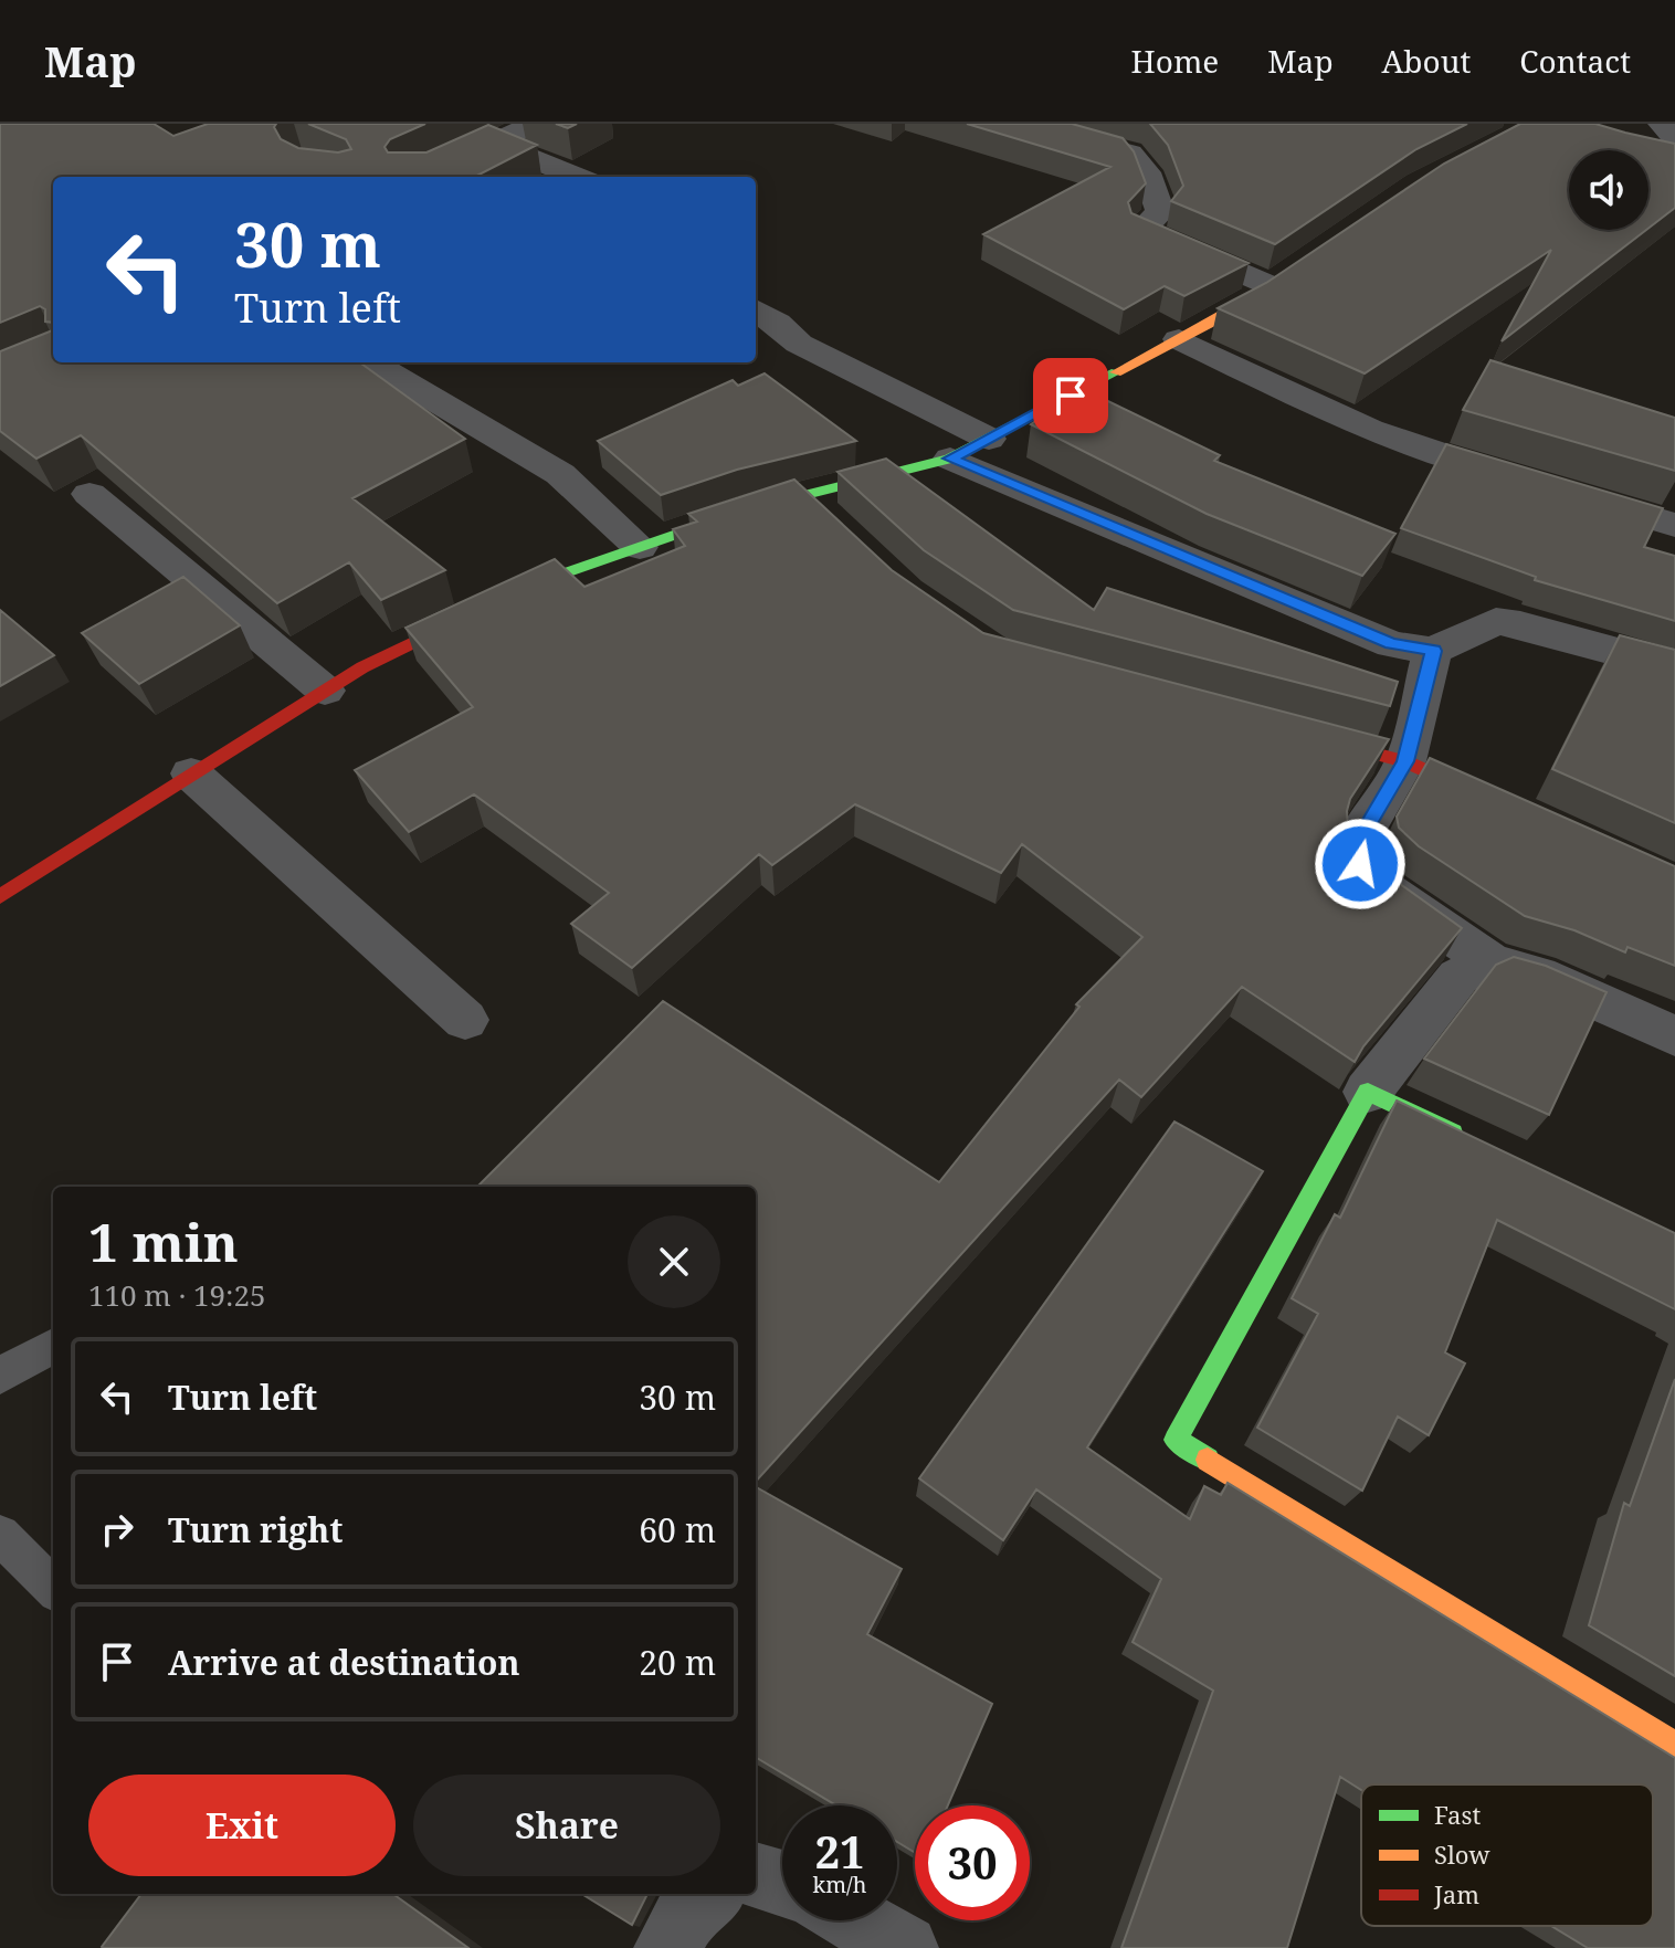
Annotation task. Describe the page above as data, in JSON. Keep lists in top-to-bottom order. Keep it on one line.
{"legend":["Fast","Slow","Jam"],"page":{"header":"Map","nav":["Home","Map","About","Contact"],"turn":["30 m","Turn left"],"heading":["1 min","110 m · 19:25"],"list":[{"name":"Turn left","value":"30 m"},{"name":"Turn right","value":"60 m"},{"name":"Arrive at destination","value":"20 m"}],"buttons":["Exit","Share"],"speed":"21 km/h","limit":"30"}}
